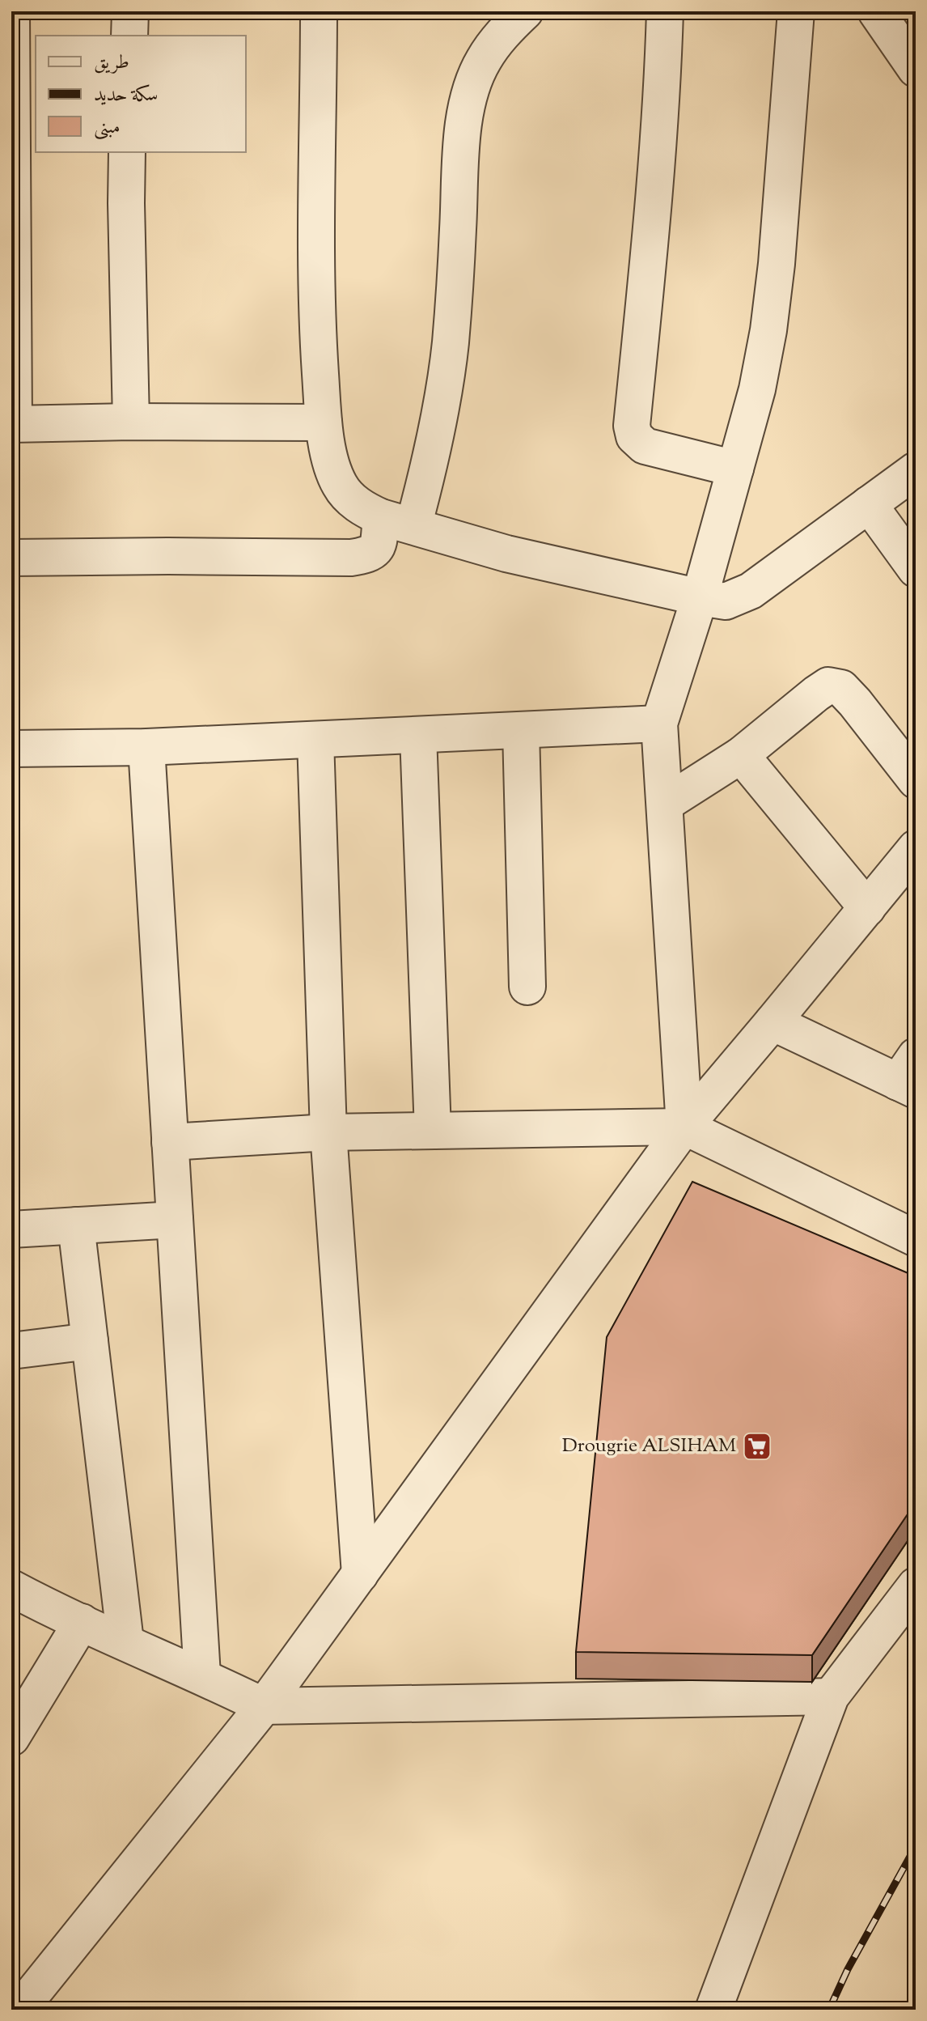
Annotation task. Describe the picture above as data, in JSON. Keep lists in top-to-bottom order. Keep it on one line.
{"places":{"supermarket":["Drougrie ALSIHAM"]},"legend":["طريق","سكة حديد","مبنى"]}
